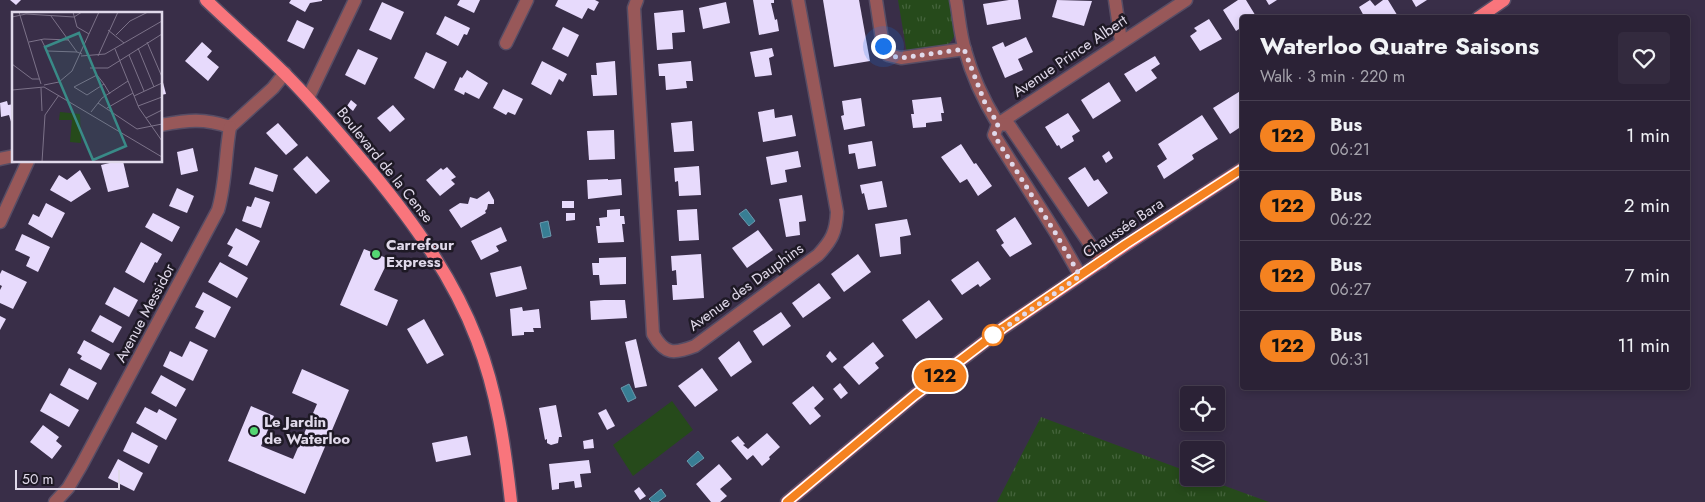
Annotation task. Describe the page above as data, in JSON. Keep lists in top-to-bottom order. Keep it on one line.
{"streets":{"main road":["Boulevard de la Cense","Chaussée Bara"],"street":["Avenue Prince Albert","Avenue des Dauphins","Avenue Messidor"]},"places":["Carrefour Express","Le Jardin de Waterloo"],"lines":["bus line 122"],"scale_bar":"50 m","page":{"on_map":"122","heading":["Waterloo Quatre Saisons","Walk · 3 min · 220 m"],"list":[{"mark":"122","name":"Bus","note":"06:21","value":"1 min"},{"mark":"122","name":"Bus","note":"06:22","value":"2 min"},{"mark":"122","name":"Bus","note":"06:27","value":"7 min"},{"mark":"122","name":"Bus","note":"06:31","value":"11 min"}],"scale":"50 m"}}
